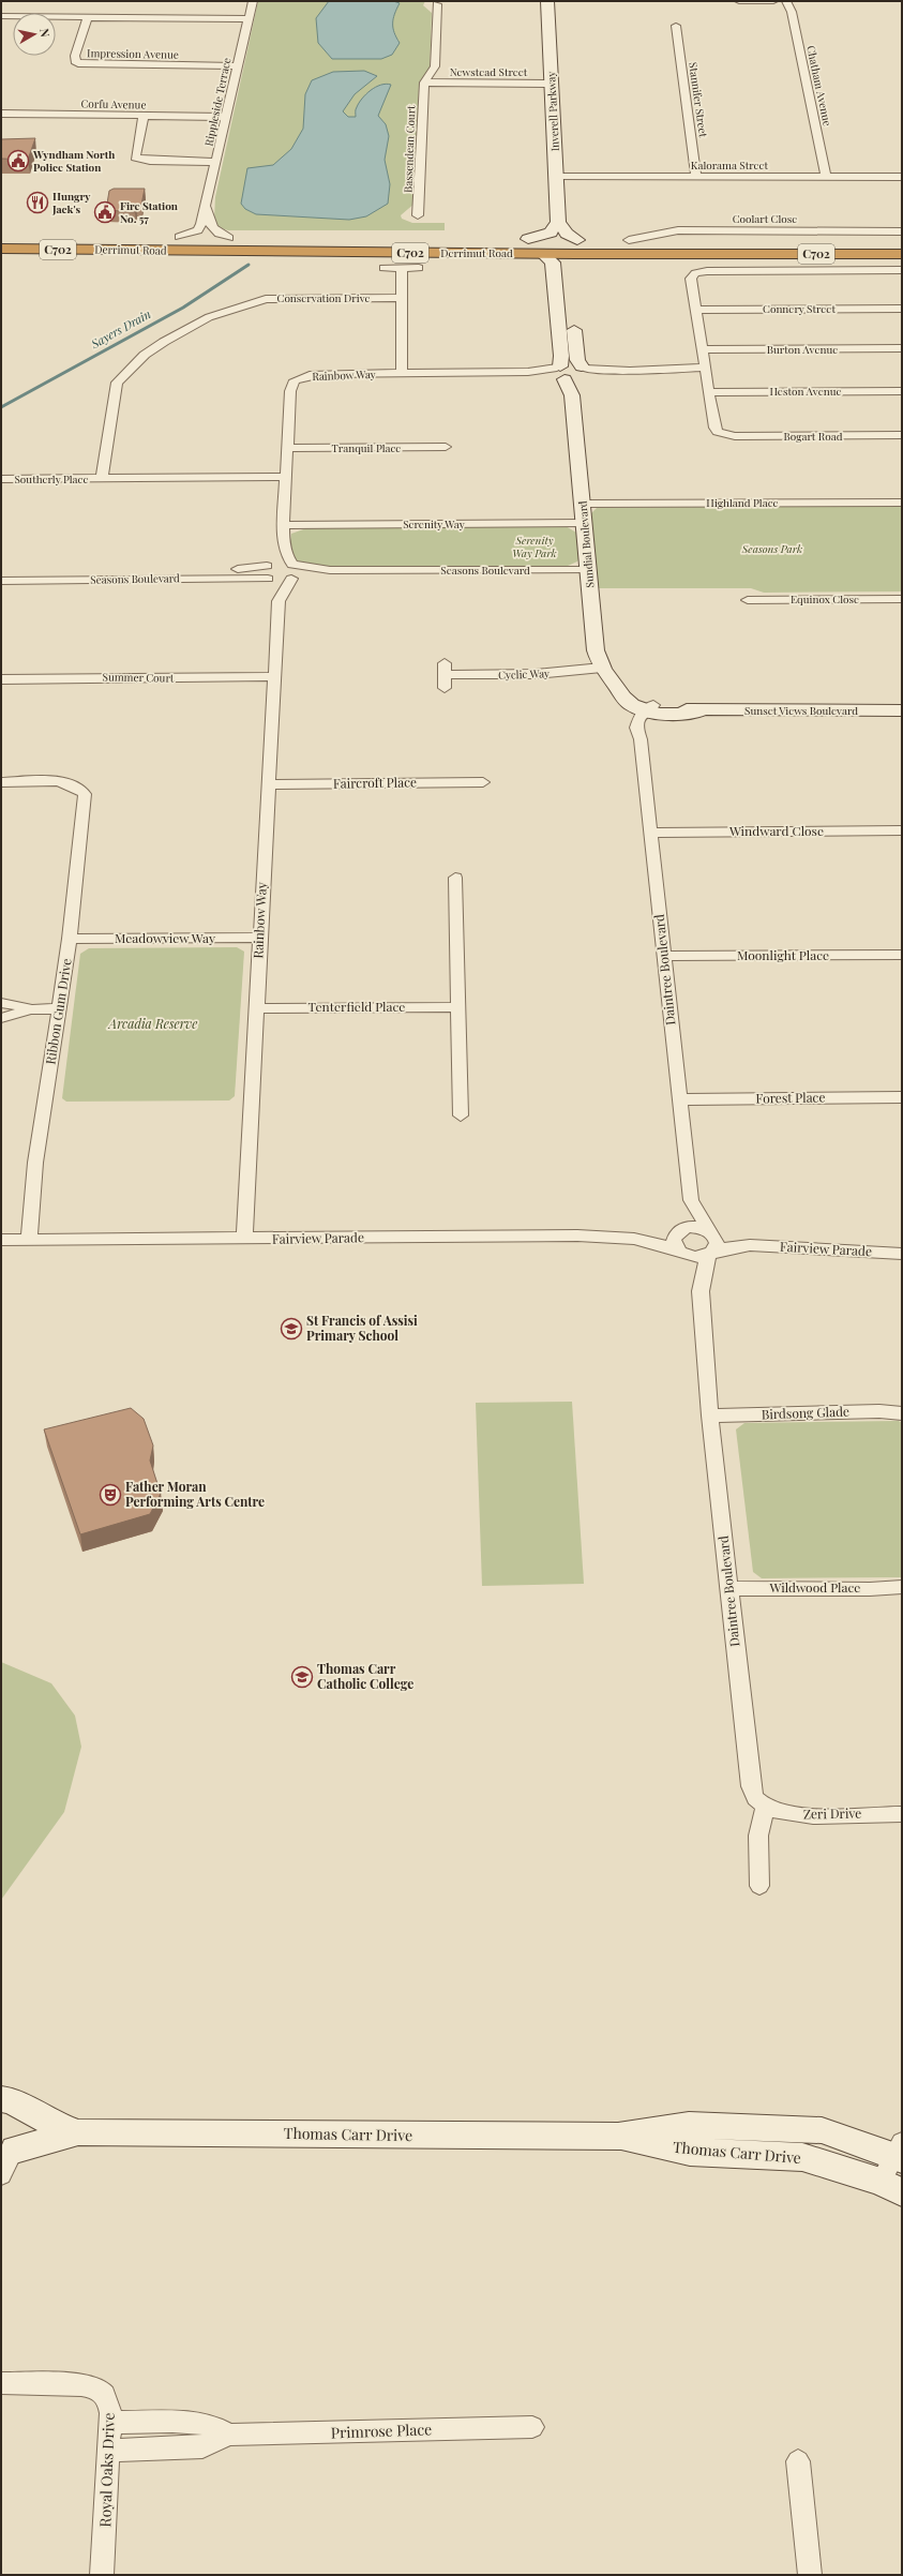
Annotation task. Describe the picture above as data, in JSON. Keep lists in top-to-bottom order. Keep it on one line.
{"streets":{"highway":["C702","Derrimut Road"],"street":["Impression Avenue","Newstead Street","Chatham Avenue","Stannifer Street","Rippleside Terrace","Corfu Avenue","Inverell Parkway","Bassendean Court","Kalorama Street","Coolart Close","Conservation Drive","Connery Street","Burton Avenue","Rainbow Way","Heston Avenue","Bogart Road","Tranquil Place","Southerly Place","Highland Place","Serenity Way","Sundial Boulevard","Seasons Boulevard","Equinox Close","Cyclic Way","Summer Court","Sunset Views Boulevard","Faircroft Place","Windward Close","Meadowview Way","Moonlight Place","Daintree Boulevard","Tenterfield Place","Ribbon Gum Drive","Forest Place","Fairview Parade","Birdsong Glade","Wildwood Place","Zeri Drive","Thomas Carr Drive","Primrose Place","Royal Oaks Drive"]},"crossings":[["Impression Avenue","Rippleside Terrace"],["Newstead Street","Inverell Parkway"],["Newstead Street","Bassendean Court"],["Chatham Avenue","Kalorama Street"],["Stannifer Street","Kalorama Street"],["Rippleside Terrace","Corfu Avenue"],["Rippleside Terrace","Derrimut Road"],["Inverell Parkway","Kalorama Street"],["Coolart Close","Derrimut Road"],["Derrimut Road","Sundial Boulevard"],["Conservation Drive","Southerly Place"],["Rainbow Way","Tranquil Place"],["Rainbow Way","Serenity Way"],["Rainbow Way","Sundial Boulevard"],["Rainbow Way","Seasons Boulevard"],["Rainbow Way","Summer Court"],["Rainbow Way","Faircroft Place"],["Rainbow Way","Meadowview Way"],["Rainbow Way","Tenterfield Place"],["Rainbow Way","Fairview Parade"],["Heston Avenue","Bogart Road"],["Highland Place","Sundial Boulevard"],["Serenity Way","Sundial Boulevard"],["Sundial Boulevard","Seasons Boulevard"],["Sundial Boulevard","Cyclic Way"],["Sundial Boulevard","Sunset Views Boulevard"],["Sundial Boulevard","Daintree Boulevard"],["Sunset Views Boulevard","Daintree Boulevard"],["Windward Close","Daintree Boulevard"],["Meadowview Way","Ribbon Gum Drive"],["Moonlight Place","Daintree Boulevard"],["Daintree Boulevard","Forest Place"],["Daintree Boulevard","Fairview Parade"],["Daintree Boulevard","Birdsong Glade"],["Daintree Boulevard","Wildwood Place"],["Daintree Boulevard","Zeri Drive"],["Ribbon Gum Drive","Fairview Parade"],["Primrose Place","Royal Oaks Drive"]],"water":["Sayers Drain"],"parks":["Serenity Way Park","Seasons Park","Arcadia Reserve"],"places":{"public building":["Wyndham North Police Station","Fire Station No. 57"],"restaurant":["Hungry Jack's"],"school or university":["St Francis of Assisi Primary School","Thomas Carr Catholic College"],"theatre":["Father Moran Performing Arts Centre"]},"north":"right"}
